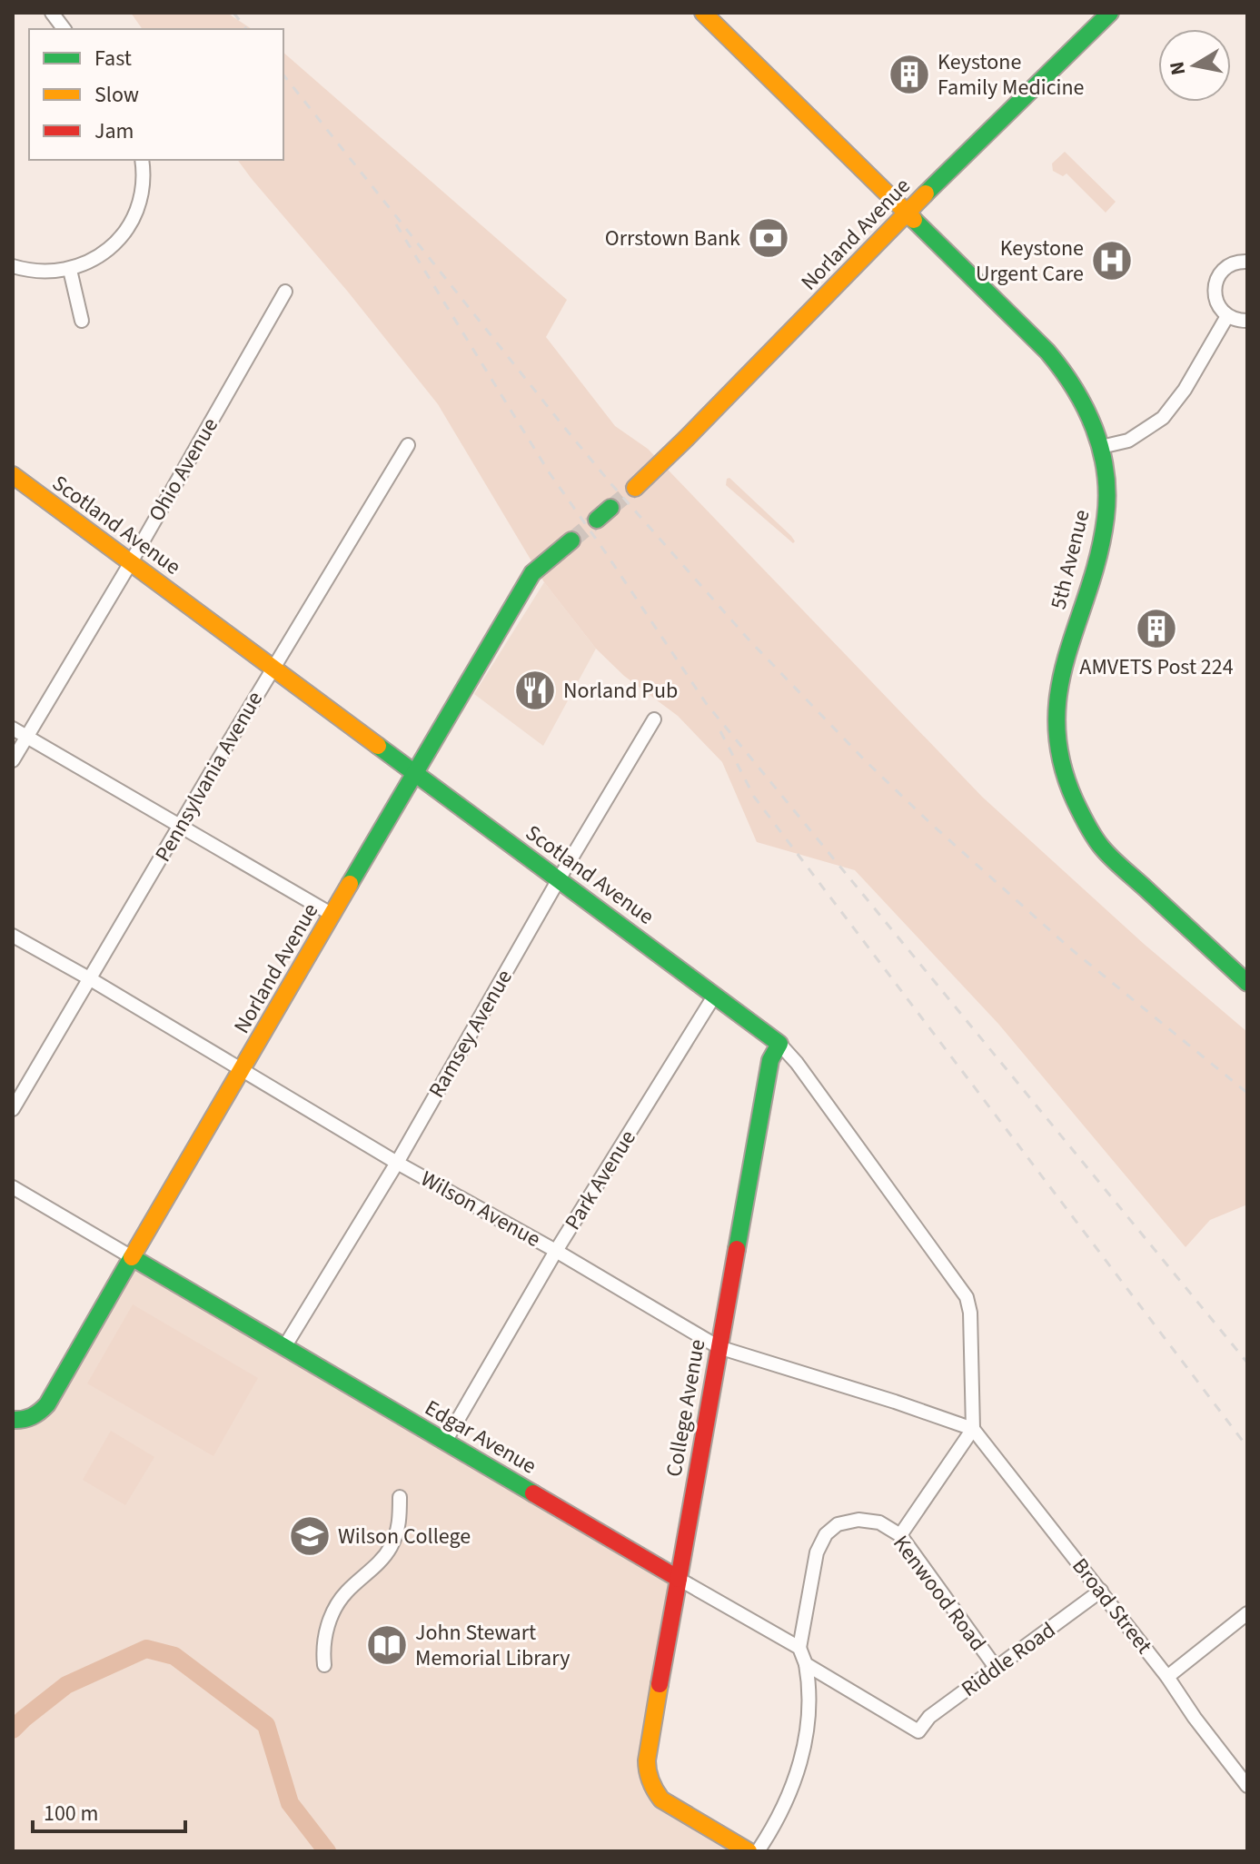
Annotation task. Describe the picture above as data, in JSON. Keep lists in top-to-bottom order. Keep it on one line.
{"streets":{"street":["Norland Avenue","Ohio Avenue","Scotland Avenue","5th Avenue","Pennsylvania Avenue","Ramsey Avenue","Park Avenue","Wilson Avenue","College Avenue","Edgar Avenue","Kenwood Road","Broad Street","Riddle Road"]},"crossings":[["Norland Avenue","Scotland Avenue"],["Norland Avenue","5th Avenue"],["Norland Avenue","Wilson Avenue"],["Norland Avenue","Edgar Avenue"],["Ohio Avenue","Scotland Avenue"],["Scotland Avenue","Pennsylvania Avenue"],["Scotland Avenue","Ramsey Avenue"],["Scotland Avenue","Park Avenue"],["Scotland Avenue","Wilson Avenue"],["Scotland Avenue","College Avenue"],["Scotland Avenue","Broad Street"],["Pennsylvania Avenue","Wilson Avenue"],["Ramsey Avenue","Wilson Avenue"],["Ramsey Avenue","Edgar Avenue"],["Park Avenue","Wilson Avenue"],["Park Avenue","Edgar Avenue"],["Wilson Avenue","College Avenue"],["Wilson Avenue","Broad Street"],["College Avenue","Edgar Avenue"],["Edgar Avenue","Kenwood Road"],["Kenwood Road","Riddle Road"],["Broad Street","Riddle Road"]],"places":{"building":["Keystone Family Medicine","AMVETS Post 224"],"bank":["Orrstown Bank"],"hospital":["Keystone Urgent Care"],"restaurant":["Norland Pub"],"school or university":["Wilson College"],"library":["John Stewart Memorial Library"]},"legend":["Fast","Slow","Jam"],"scale_bar":"100 m","north":"left"}
